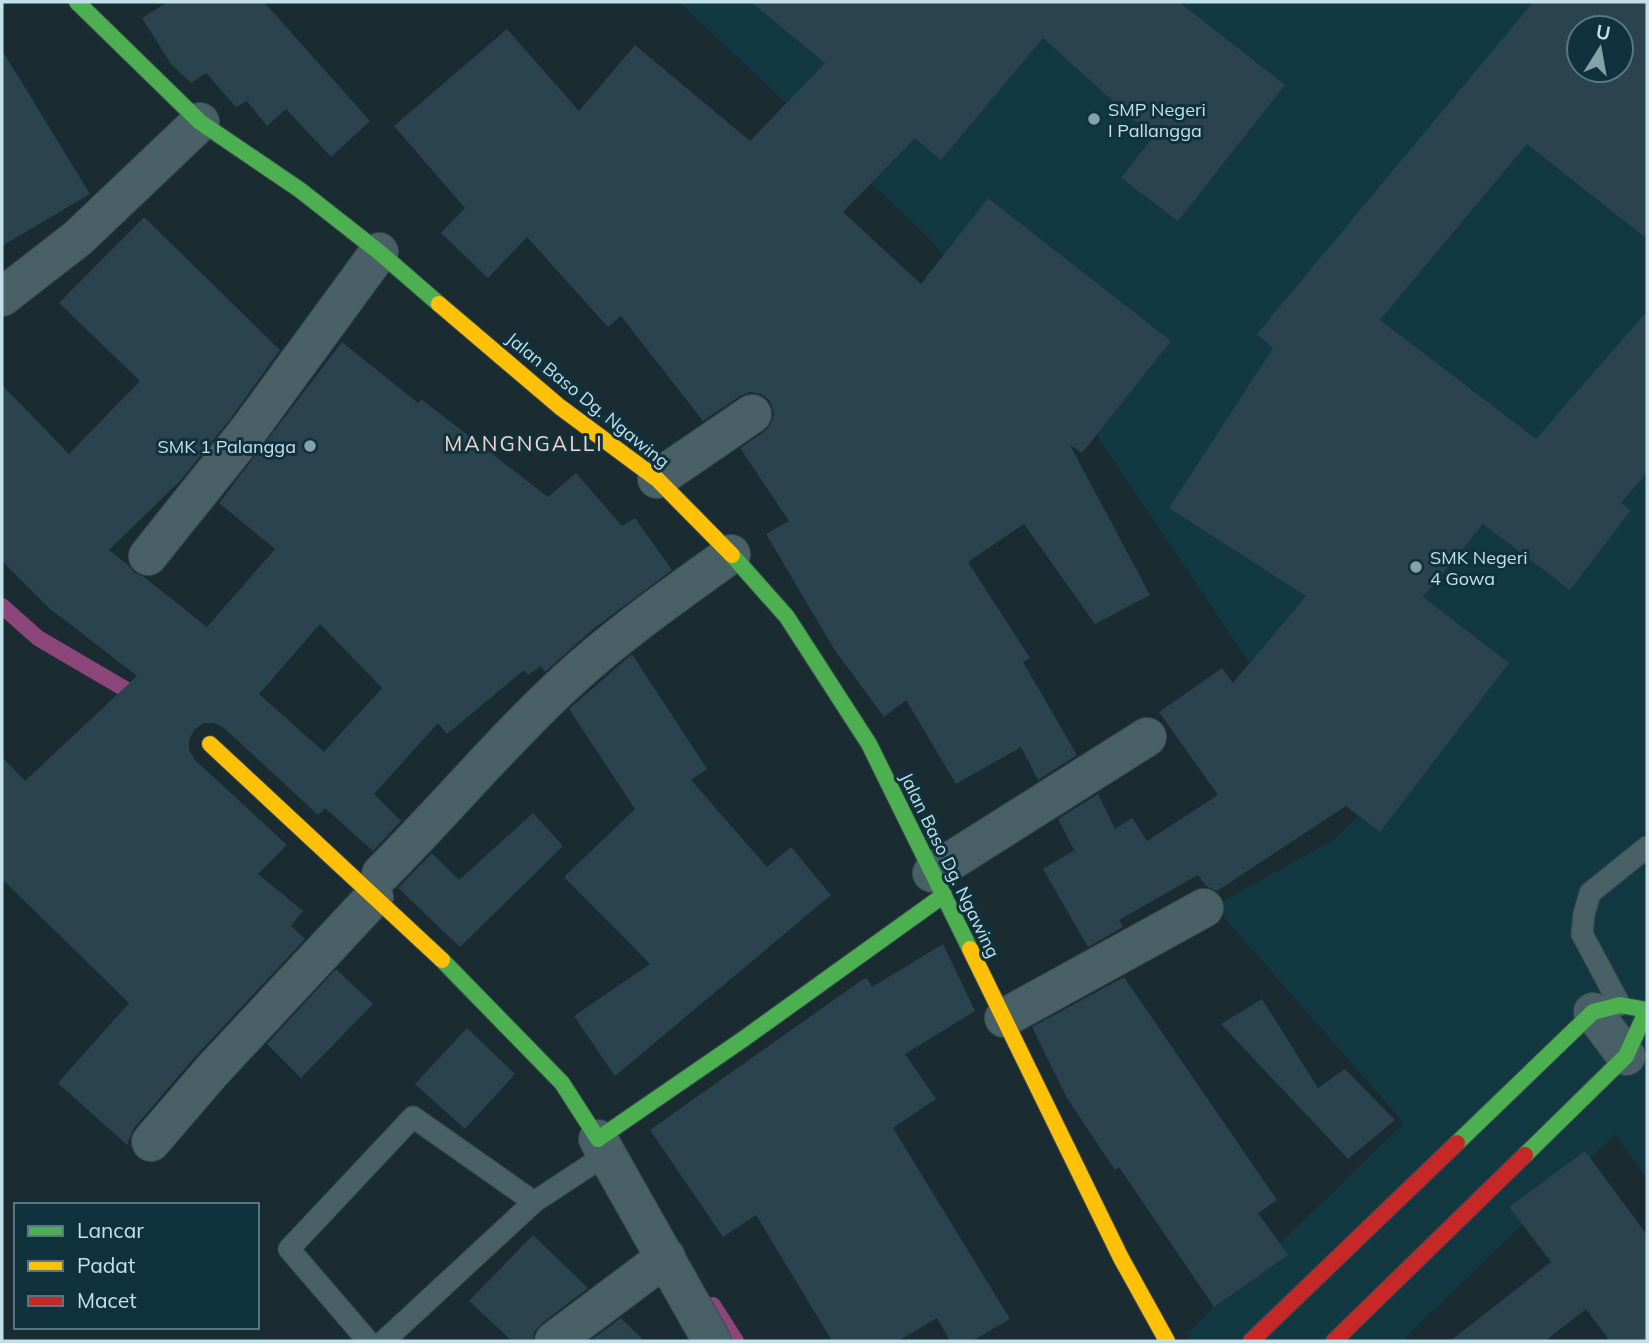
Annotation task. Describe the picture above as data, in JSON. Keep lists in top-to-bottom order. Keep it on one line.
{"streets":{"street":["Jalan Baso Dg. Ngawing"]},"districts":["MANGNGALLI"],"places":["SMP Negeri I Pallangga","SMK 1 Palangga","SMK Negeri 4 Gowa"],"legend":["Lancar","Padat","Macet"],"north":"top"}
